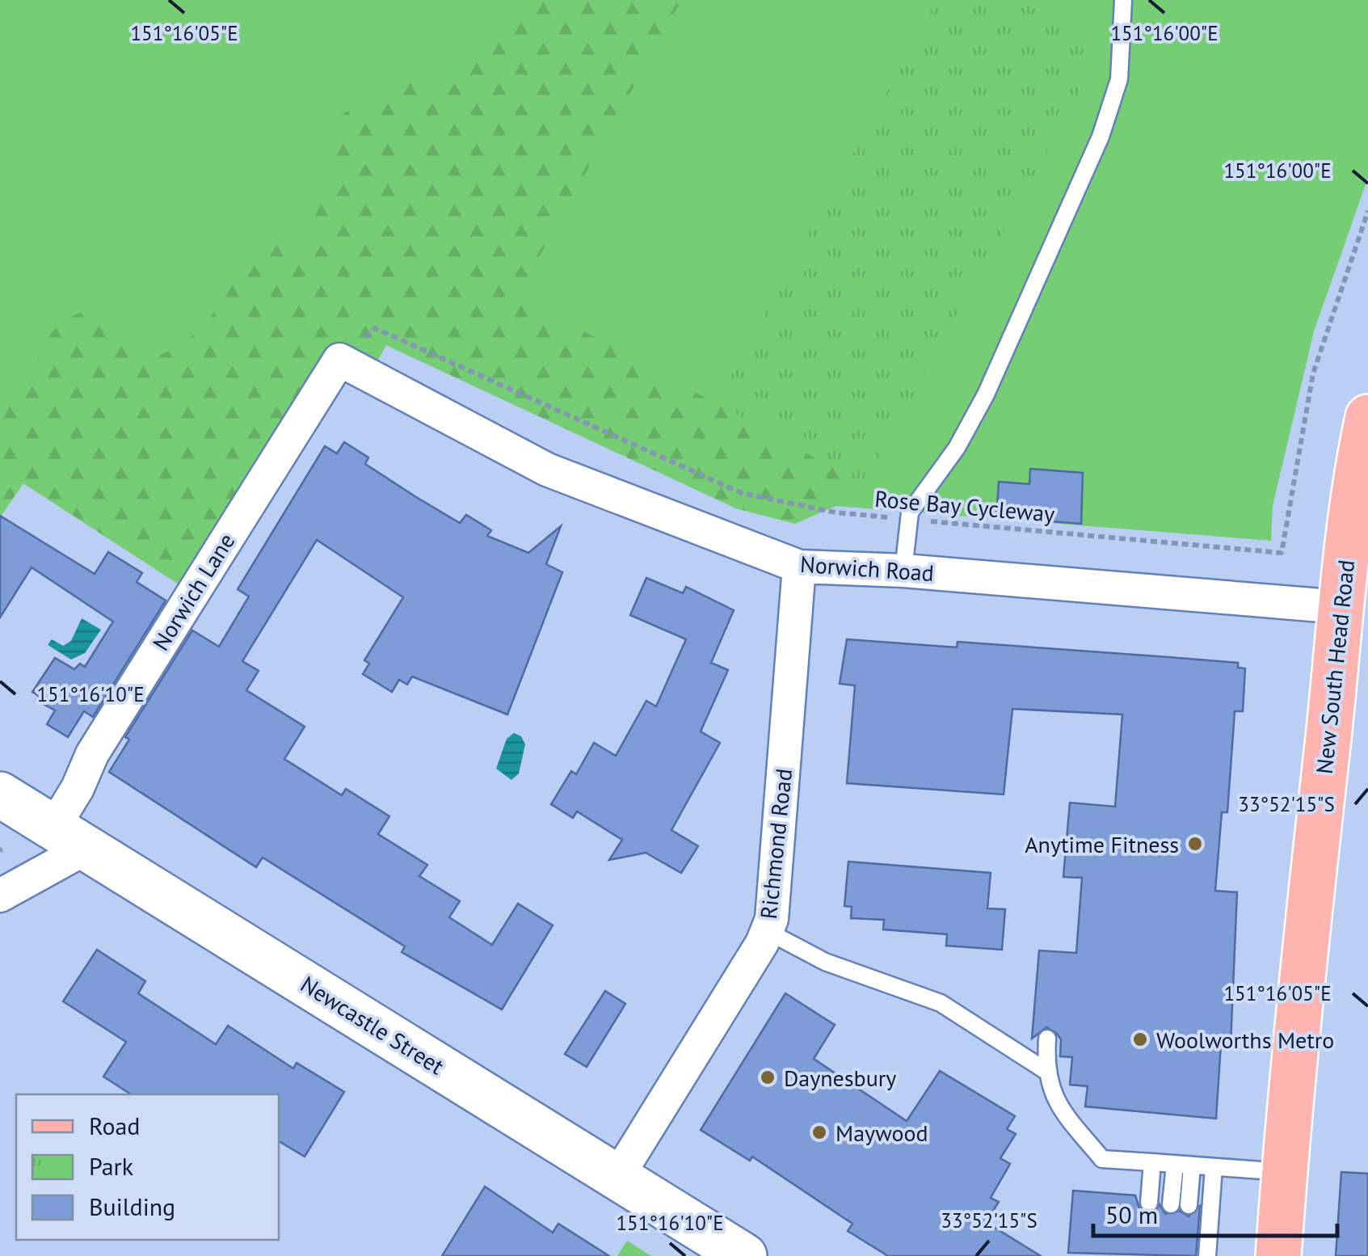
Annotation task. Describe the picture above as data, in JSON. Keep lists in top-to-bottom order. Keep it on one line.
{"streets":{"main road":["New South Head Road"],"street":["Norwich Road","Norwich Lane","Richmond Road","Newcastle Street"],"path":["Rose Bay Cycleway"]},"crossings":[["Rose Bay Cycleway","Norwich Road"],["Rose Bay Cycleway","Norwich Lane"],["Norwich Road","Norwich Lane"],["Norwich Road","New South Head Road"],["Norwich Road","Richmond Road"],["Norwich Lane","Newcastle Street"],["Richmond Road","Newcastle Street"]],"places":["Anytime Fitness","Woolworths Metro","Daynesbury","Maywood"],"legend":["Road","Park","Building"],"scale_bar":"50 m","coordinates":["151°16'00\"E","151°16'05\"E","151°16'10\"E","33°52'15\"S"]}
